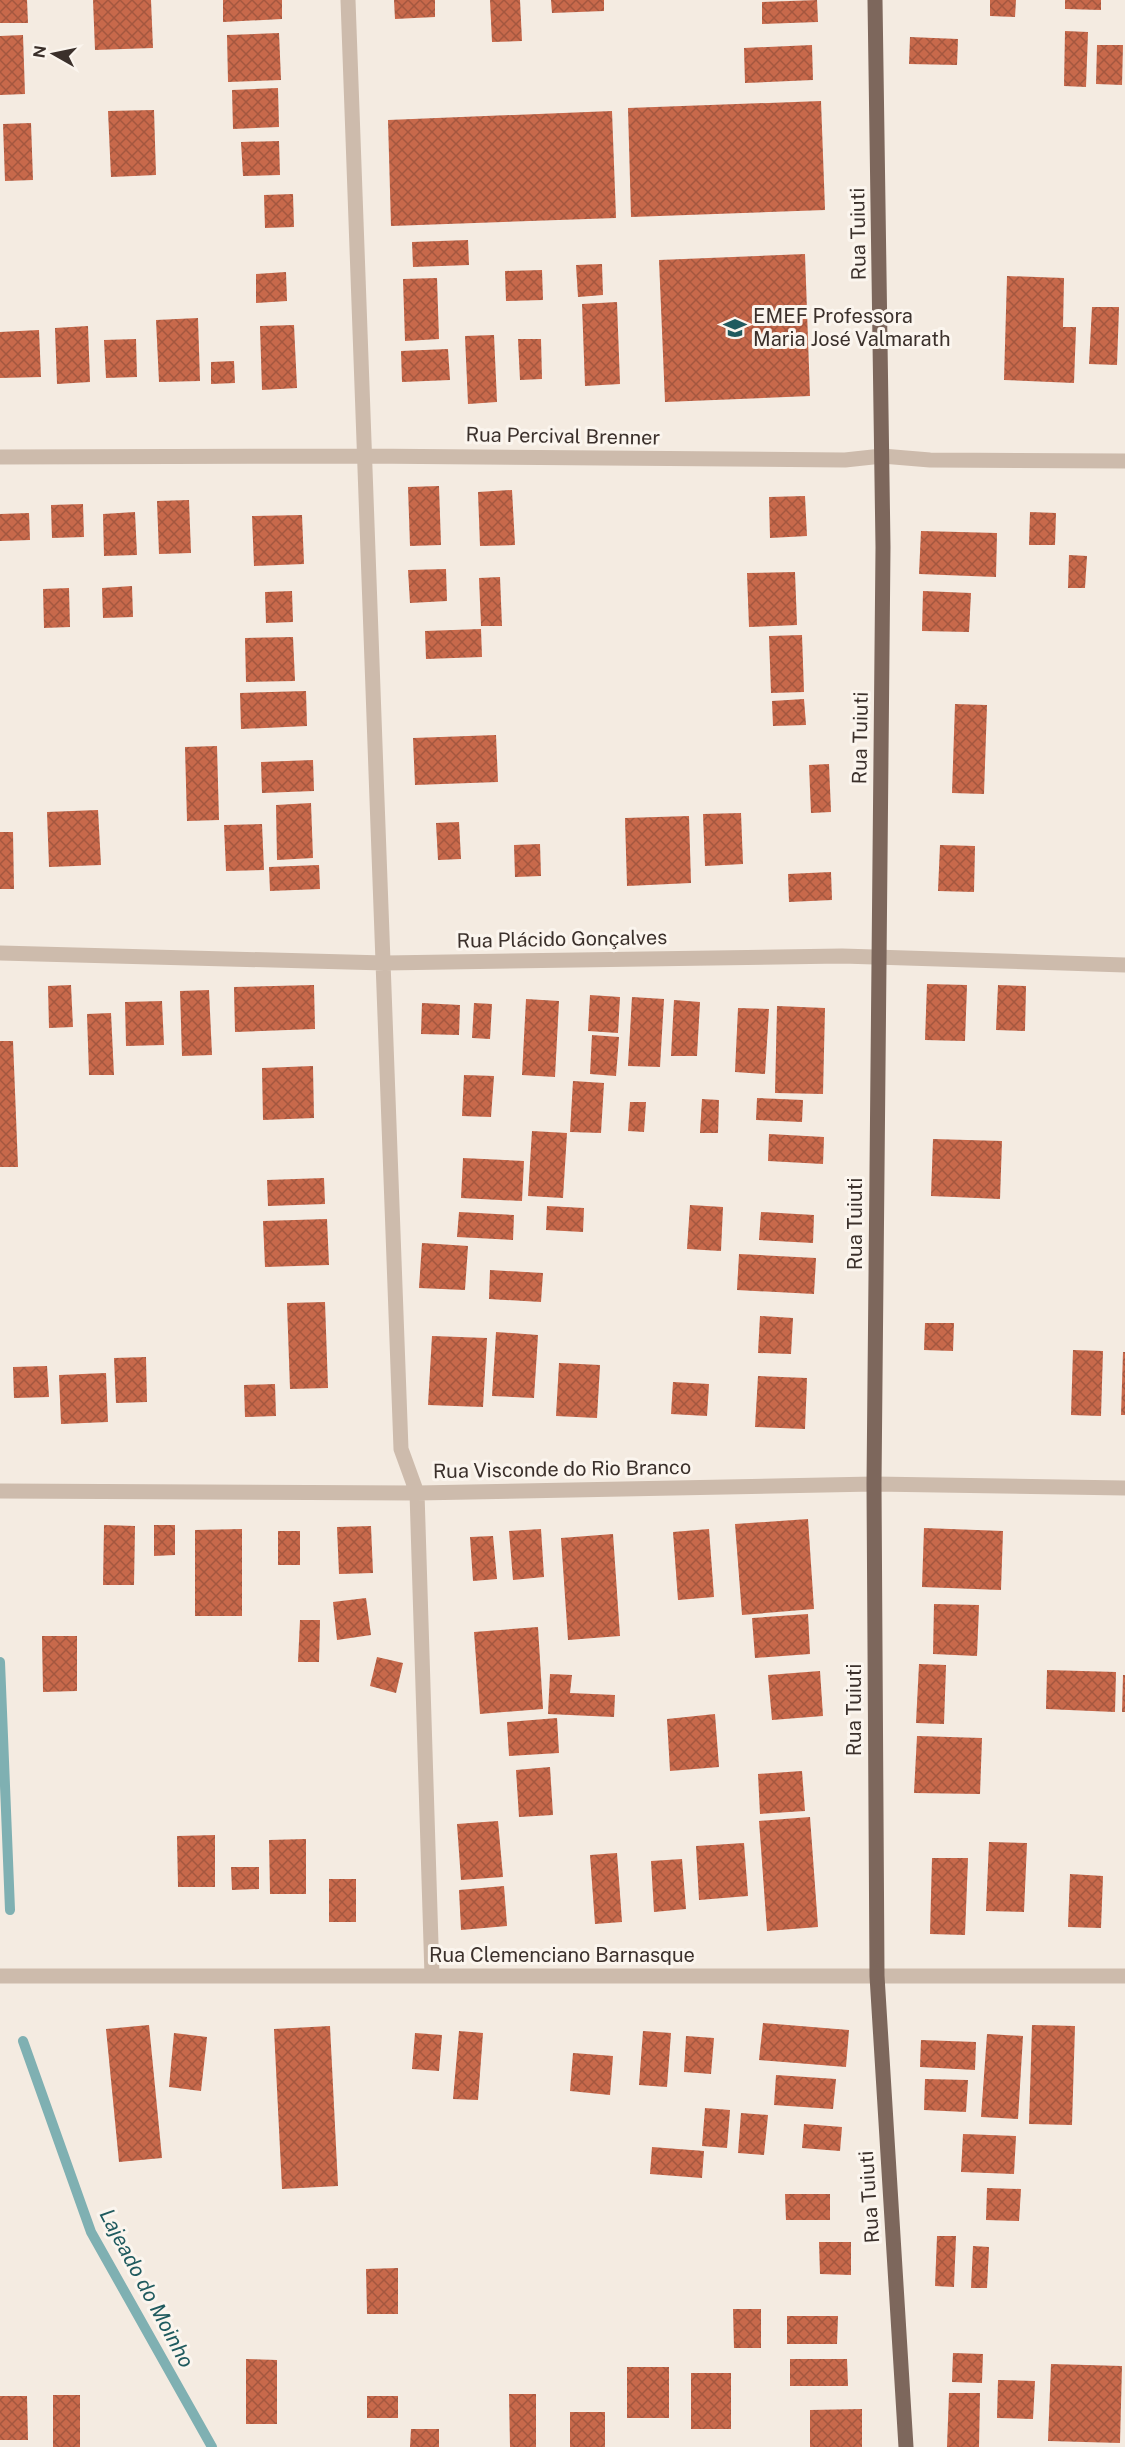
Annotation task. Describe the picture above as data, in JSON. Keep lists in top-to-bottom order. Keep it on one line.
{"streets":{"main road":["Rua Tuiuti"],"street":["Rua Percival Brenner","Rua Plácido Gonçalves","Rua Visconde do Rio Branco","Rua Clemenciano Barnasque"]},"crossings":[["Rua Tuiuti","Rua Percival Brenner"],["Rua Tuiuti","Rua Plácido Gonçalves"],["Rua Tuiuti","Rua Visconde do Rio Branco"],["Rua Tuiuti","Rua Clemenciano Barnasque"]],"water":["Lajeado do Moinho"],"places":{"school or university":["EMEF Professora Maria José Valmarath"]},"north":"left"}
